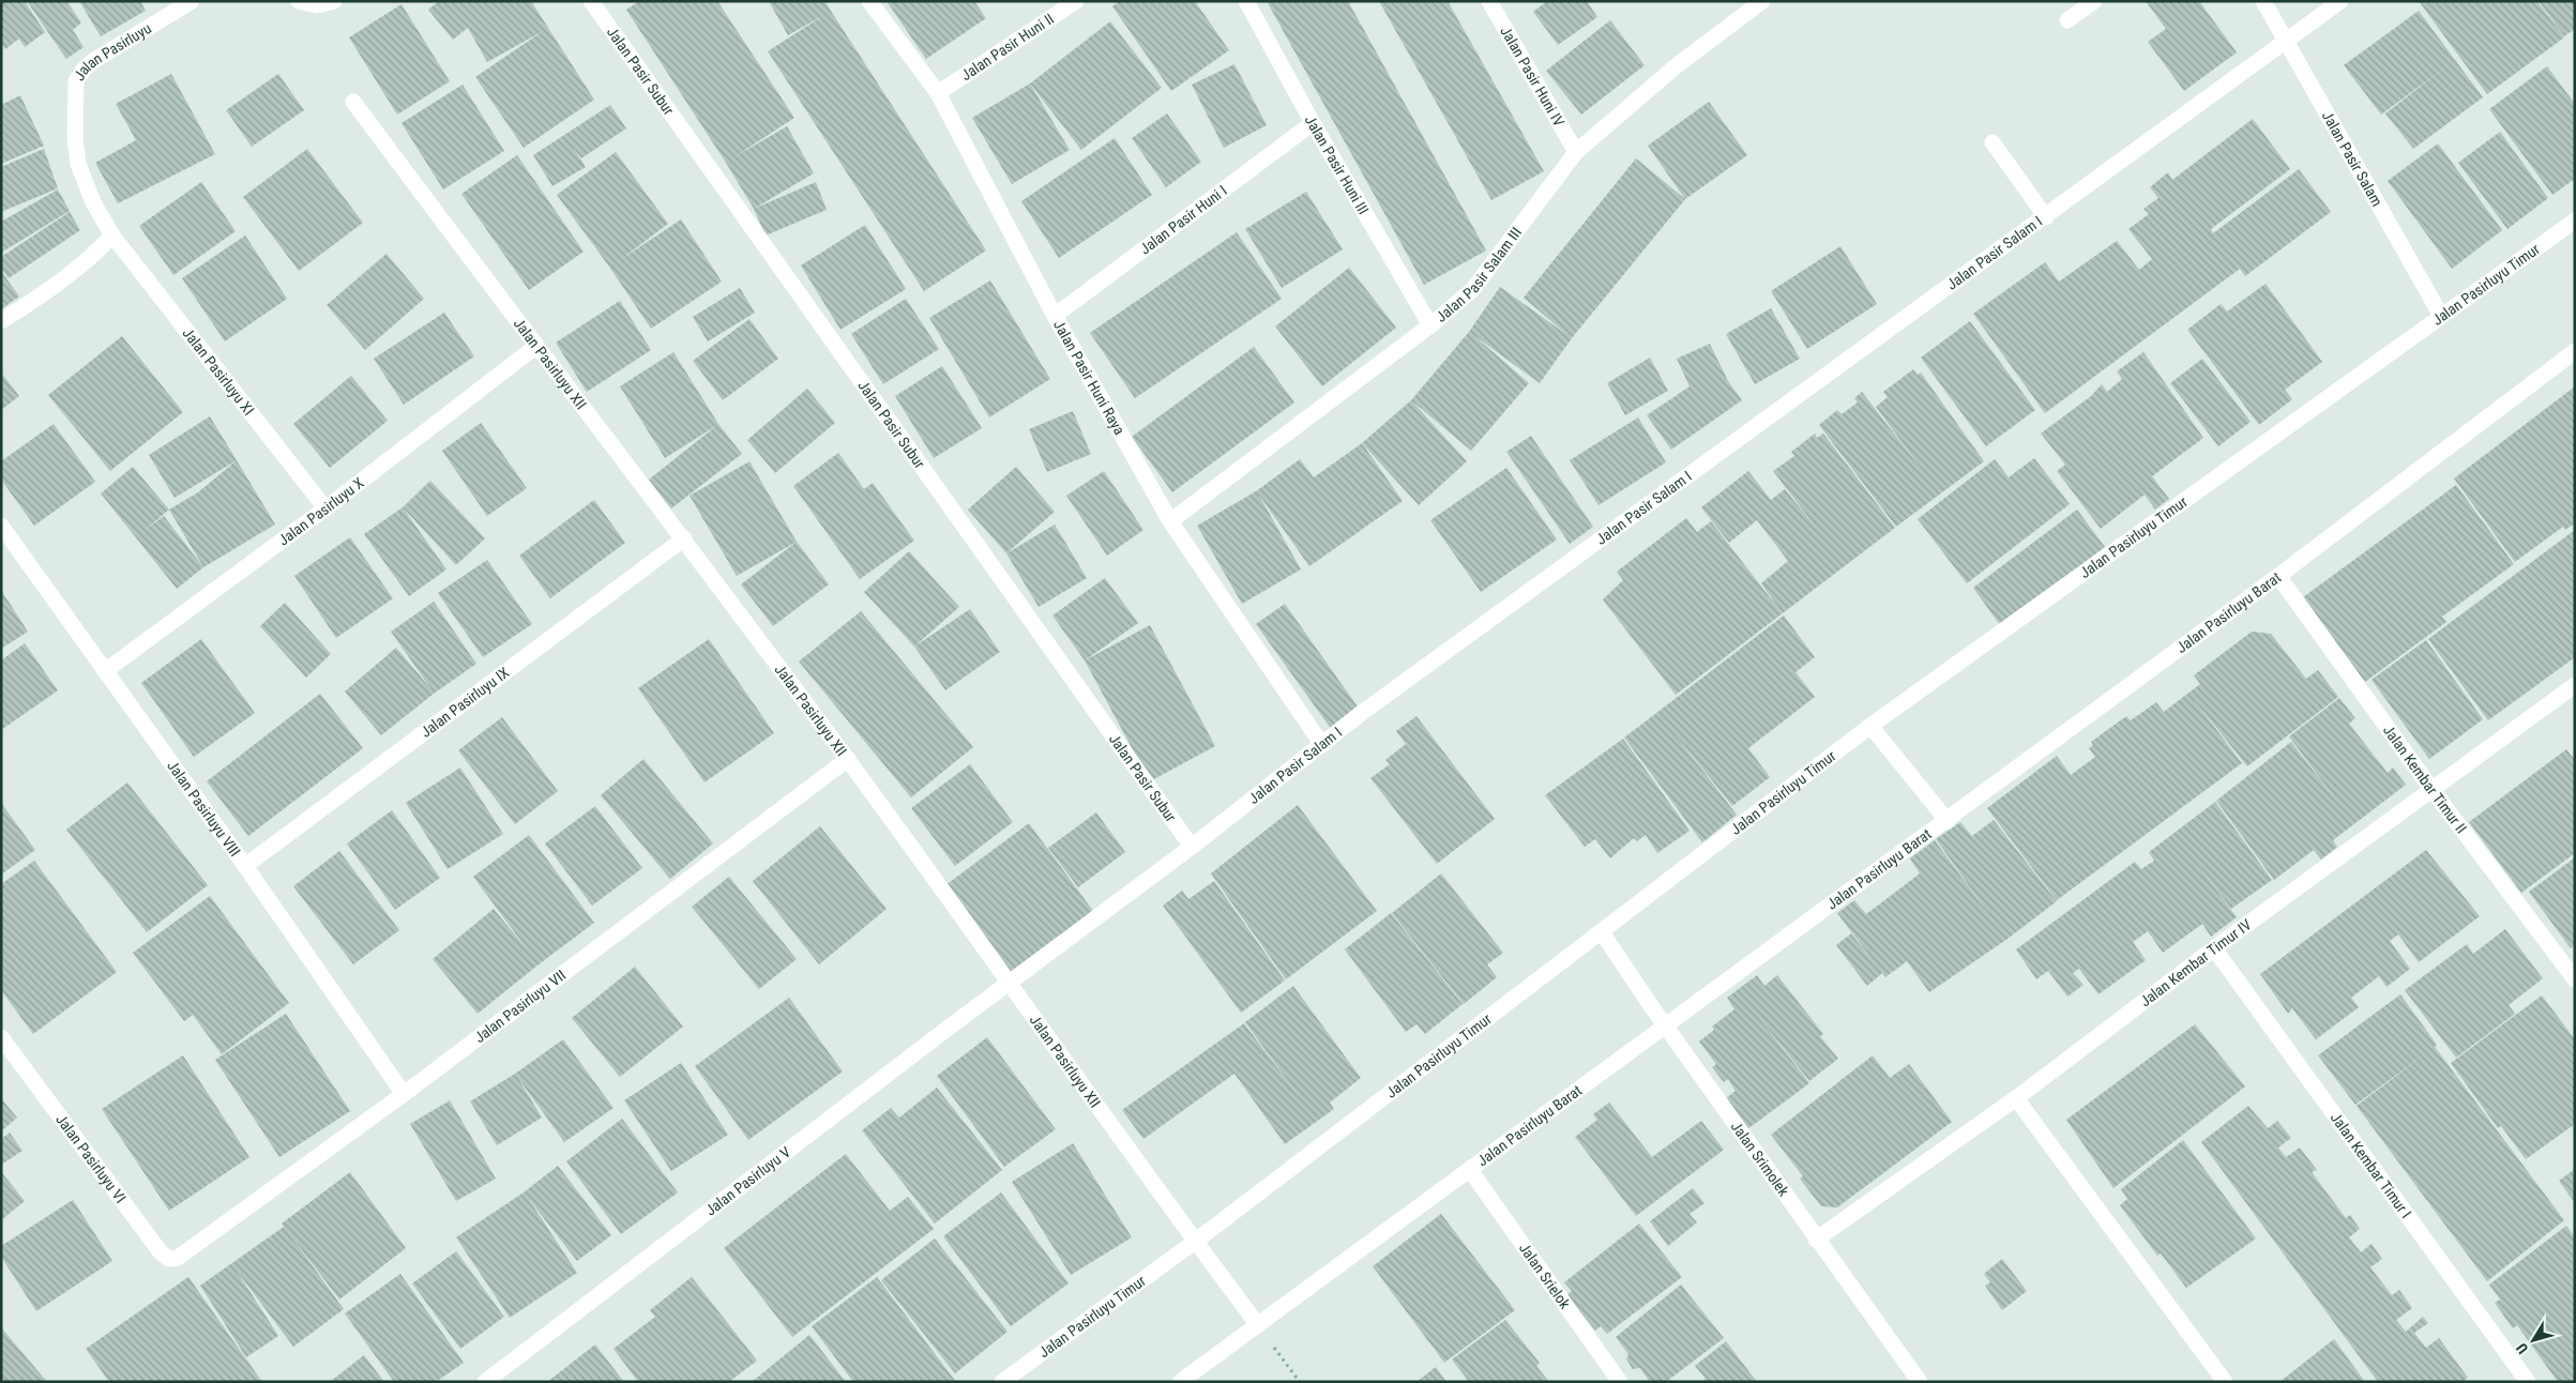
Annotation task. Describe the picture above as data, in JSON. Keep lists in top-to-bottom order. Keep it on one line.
{"streets":{"street":["Jalan Pasir Huni II","Jalan Pasirluyu","Jalan Pasir Subur","Jalan Pasir Huni IV","Jalan Pasir Salam","Jalan Pasir Huni III","Jalan Pasir Huni I","Jalan Pasir Salam I","Jalan Pasir Salam III","Jalan Pasirluyu Timur","Jalan Pasirluyu XII","Jalan Pasirluyu XI","Jalan Pasir Huni Raya","Jalan Pasirluyu X","Jalan Pasirluyu Barat","Jalan Pasirluyu IX","Jalan Kembar Timur II","Jalan Pasirluyu VIII","Jalan Kembar Timur IV","Jalan Pasirluyu VII","Jalan Pasirluyu VI","Jalan Srimolek","Jalan Kembar Timur I","Jalan Pasirluyu V","Jalan Srielok"]},"crossings":[["Jalan Pasir Huni II","Jalan Pasir Huni Raya"],["Jalan Pasirluyu","Jalan Pasirluyu XI"],["Jalan Pasir Subur","Jalan Pasir Salam I"],["Jalan Pasir Huni IV","Jalan Pasir Salam III"],["Jalan Pasir Salam","Jalan Pasir Salam I"],["Jalan Pasir Salam","Jalan Pasirluyu Timur"],["Jalan Pasir Huni III","Jalan Pasir Huni I"],["Jalan Pasir Huni III","Jalan Pasir Salam III"],["Jalan Pasir Huni I","Jalan Pasir Huni Raya"],["Jalan Pasir Salam I","Jalan Pasirluyu XII"],["Jalan Pasir Salam I","Jalan Pasir Huni Raya"],["Jalan Pasir Salam I","Jalan Pasirluyu V"],["Jalan Pasir Salam III","Jalan Pasir Huni Raya"],["Jalan Pasirluyu Timur","Jalan Pasirluyu XII"],["Jalan Pasirluyu Timur","Jalan Srimolek"],["Jalan Pasirluyu XII","Jalan Pasirluyu X"],["Jalan Pasirluyu XII","Jalan Pasirluyu Barat"],["Jalan Pasirluyu XII","Jalan Pasirluyu IX"],["Jalan Pasirluyu XII","Jalan Pasirluyu VII"],["Jalan Pasirluyu XII","Jalan Pasirluyu V"],["Jalan Pasirluyu XI","Jalan Pasirluyu X"],["Jalan Pasirluyu X","Jalan Pasirluyu VIII"],["Jalan Pasirluyu Barat","Jalan Kembar Timur II"],["Jalan Pasirluyu Barat","Jalan Srimolek"],["Jalan Pasirluyu Barat","Jalan Srielok"],["Jalan Pasirluyu IX","Jalan Pasirluyu VIII"],["Jalan Kembar Timur II","Jalan Kembar Timur IV"],["Jalan Pasirluyu VIII","Jalan Pasirluyu VII"],["Jalan Kembar Timur IV","Jalan Srimolek"],["Jalan Kembar Timur IV","Jalan Kembar Timur I"],["Jalan Pasirluyu VII","Jalan Pasirluyu VI"]],"north":"bottom left"}
